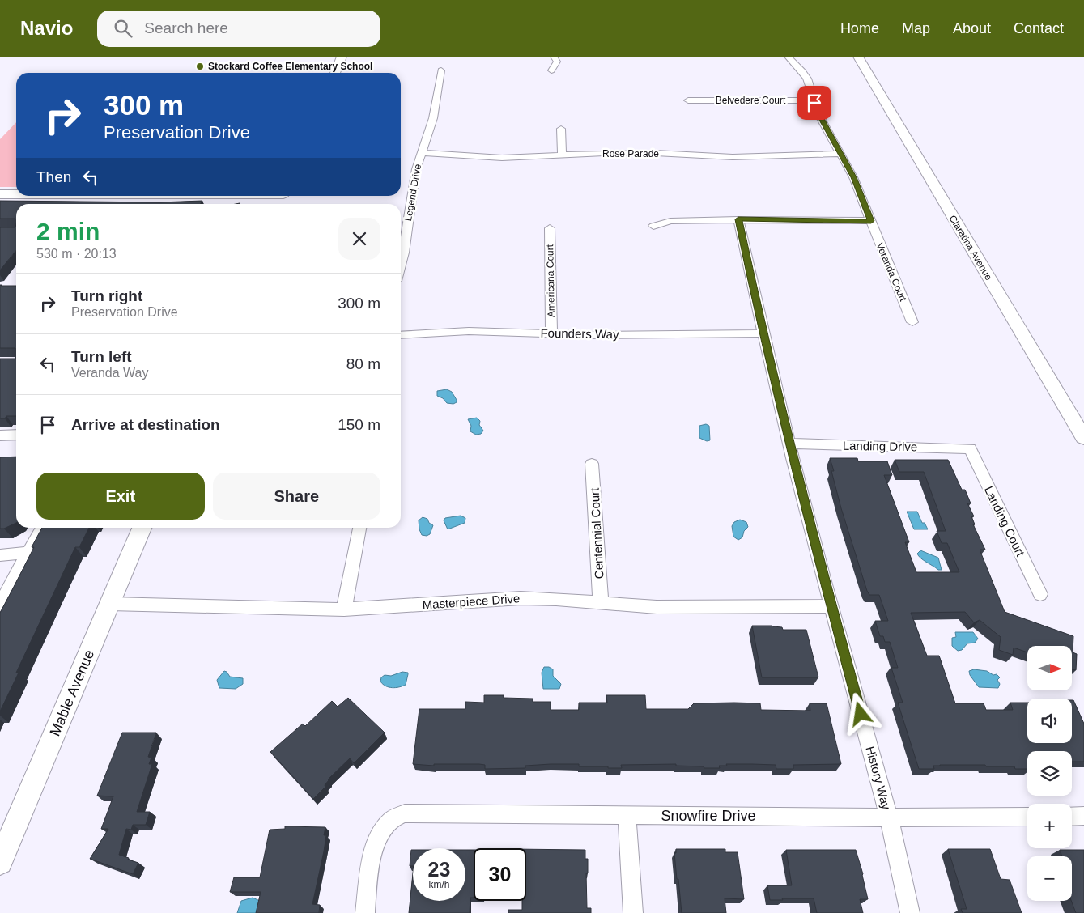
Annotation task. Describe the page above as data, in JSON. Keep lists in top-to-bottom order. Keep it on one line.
{"streets":{"main road":["Claratina Avenue","Mable Avenue"],"street":["Belvedere Court","Rose Parade","Legend Drive","Veranda Court","Americana Court","Founders Way","Landing Drive","Landing Court","Centennial Court","Masterpiece Drive","History Way","Snowfire Drive"]},"crossings":[["Rose Parade","Legend Drive"],["Americana Court","Founders Way"],["Founders Way","History Way"],["Landing Drive","Landing Court"],["Landing Drive","History Way"],["Centennial Court","Masterpiece Drive"],["Masterpiece Drive","Mable Avenue"],["Masterpiece Drive","History Way"],["History Way","Snowfire Drive"]],"places":["Stockard Coffee Elementary School"],"north":"right","page":{"header":"Navio","search":"Search here","nav":["Home","Map","About","Contact"],"turn":["300 m","Preservation Drive"],"then":"Then","heading":["2 min","530 m · 20:13"],"list":[{"name":"Turn right","note":"Preservation Drive","value":"300 m"},{"name":"Turn left","note":"Veranda Way","value":"80 m"},{"name":"Arrive at destination","value":"150 m"}],"buttons":["Exit","Share"],"map_buttons":["+","−"],"speed":"23 km/h","limit":"30"}}
